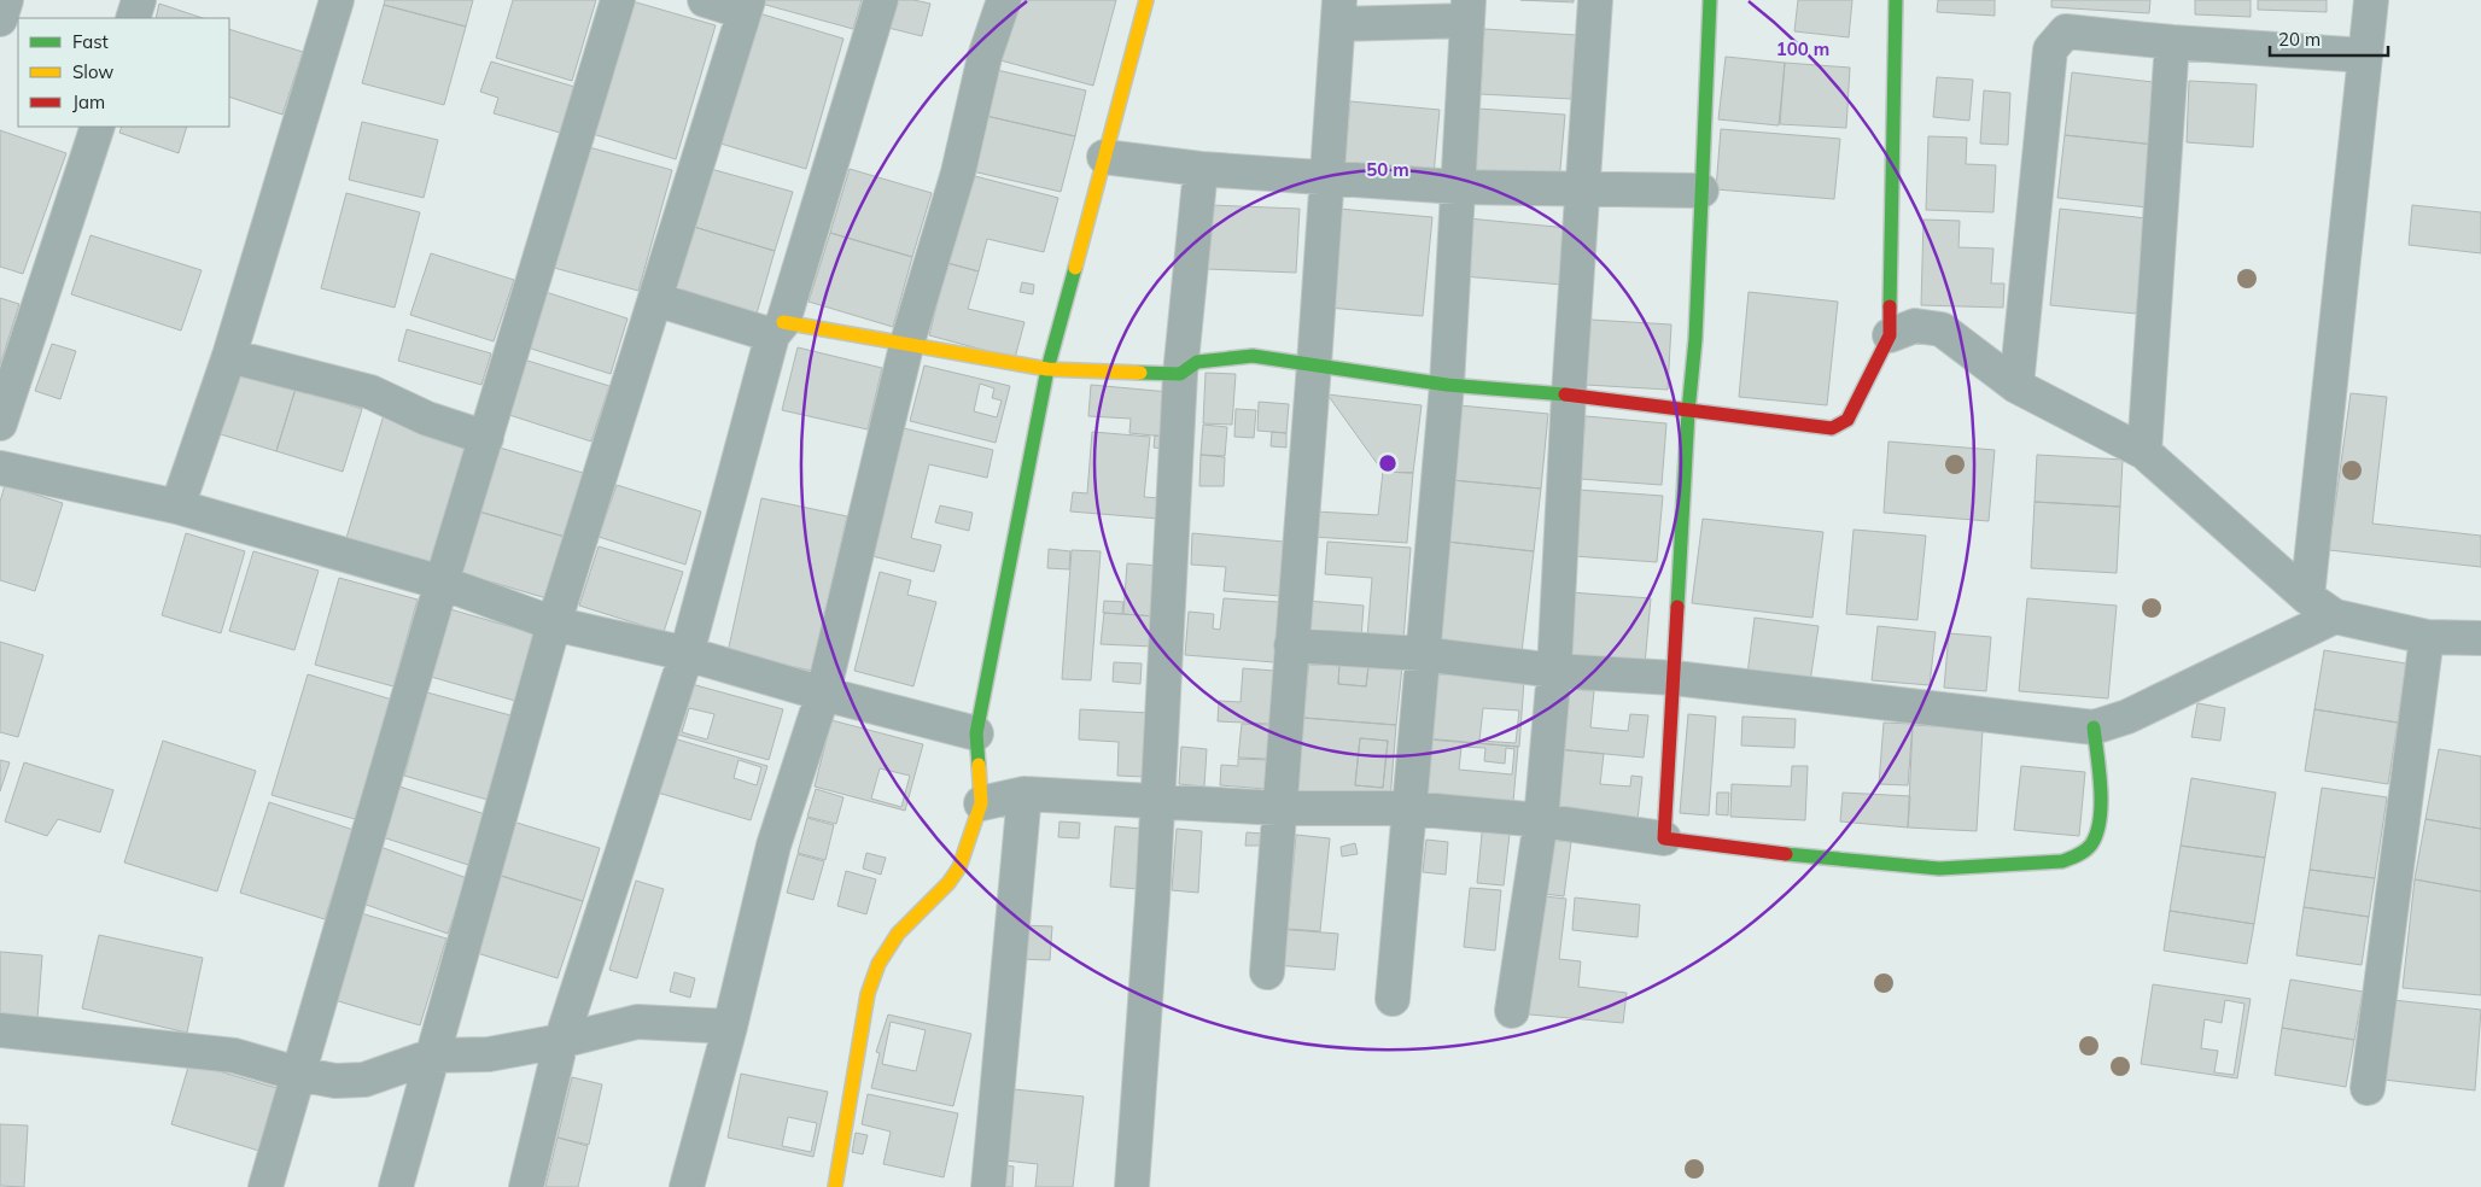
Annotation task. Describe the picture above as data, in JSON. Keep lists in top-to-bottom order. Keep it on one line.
{"legend":["Fast","Slow","Jam"],"scale_bar":"20 m","rings":["100 m","50 m"]}
